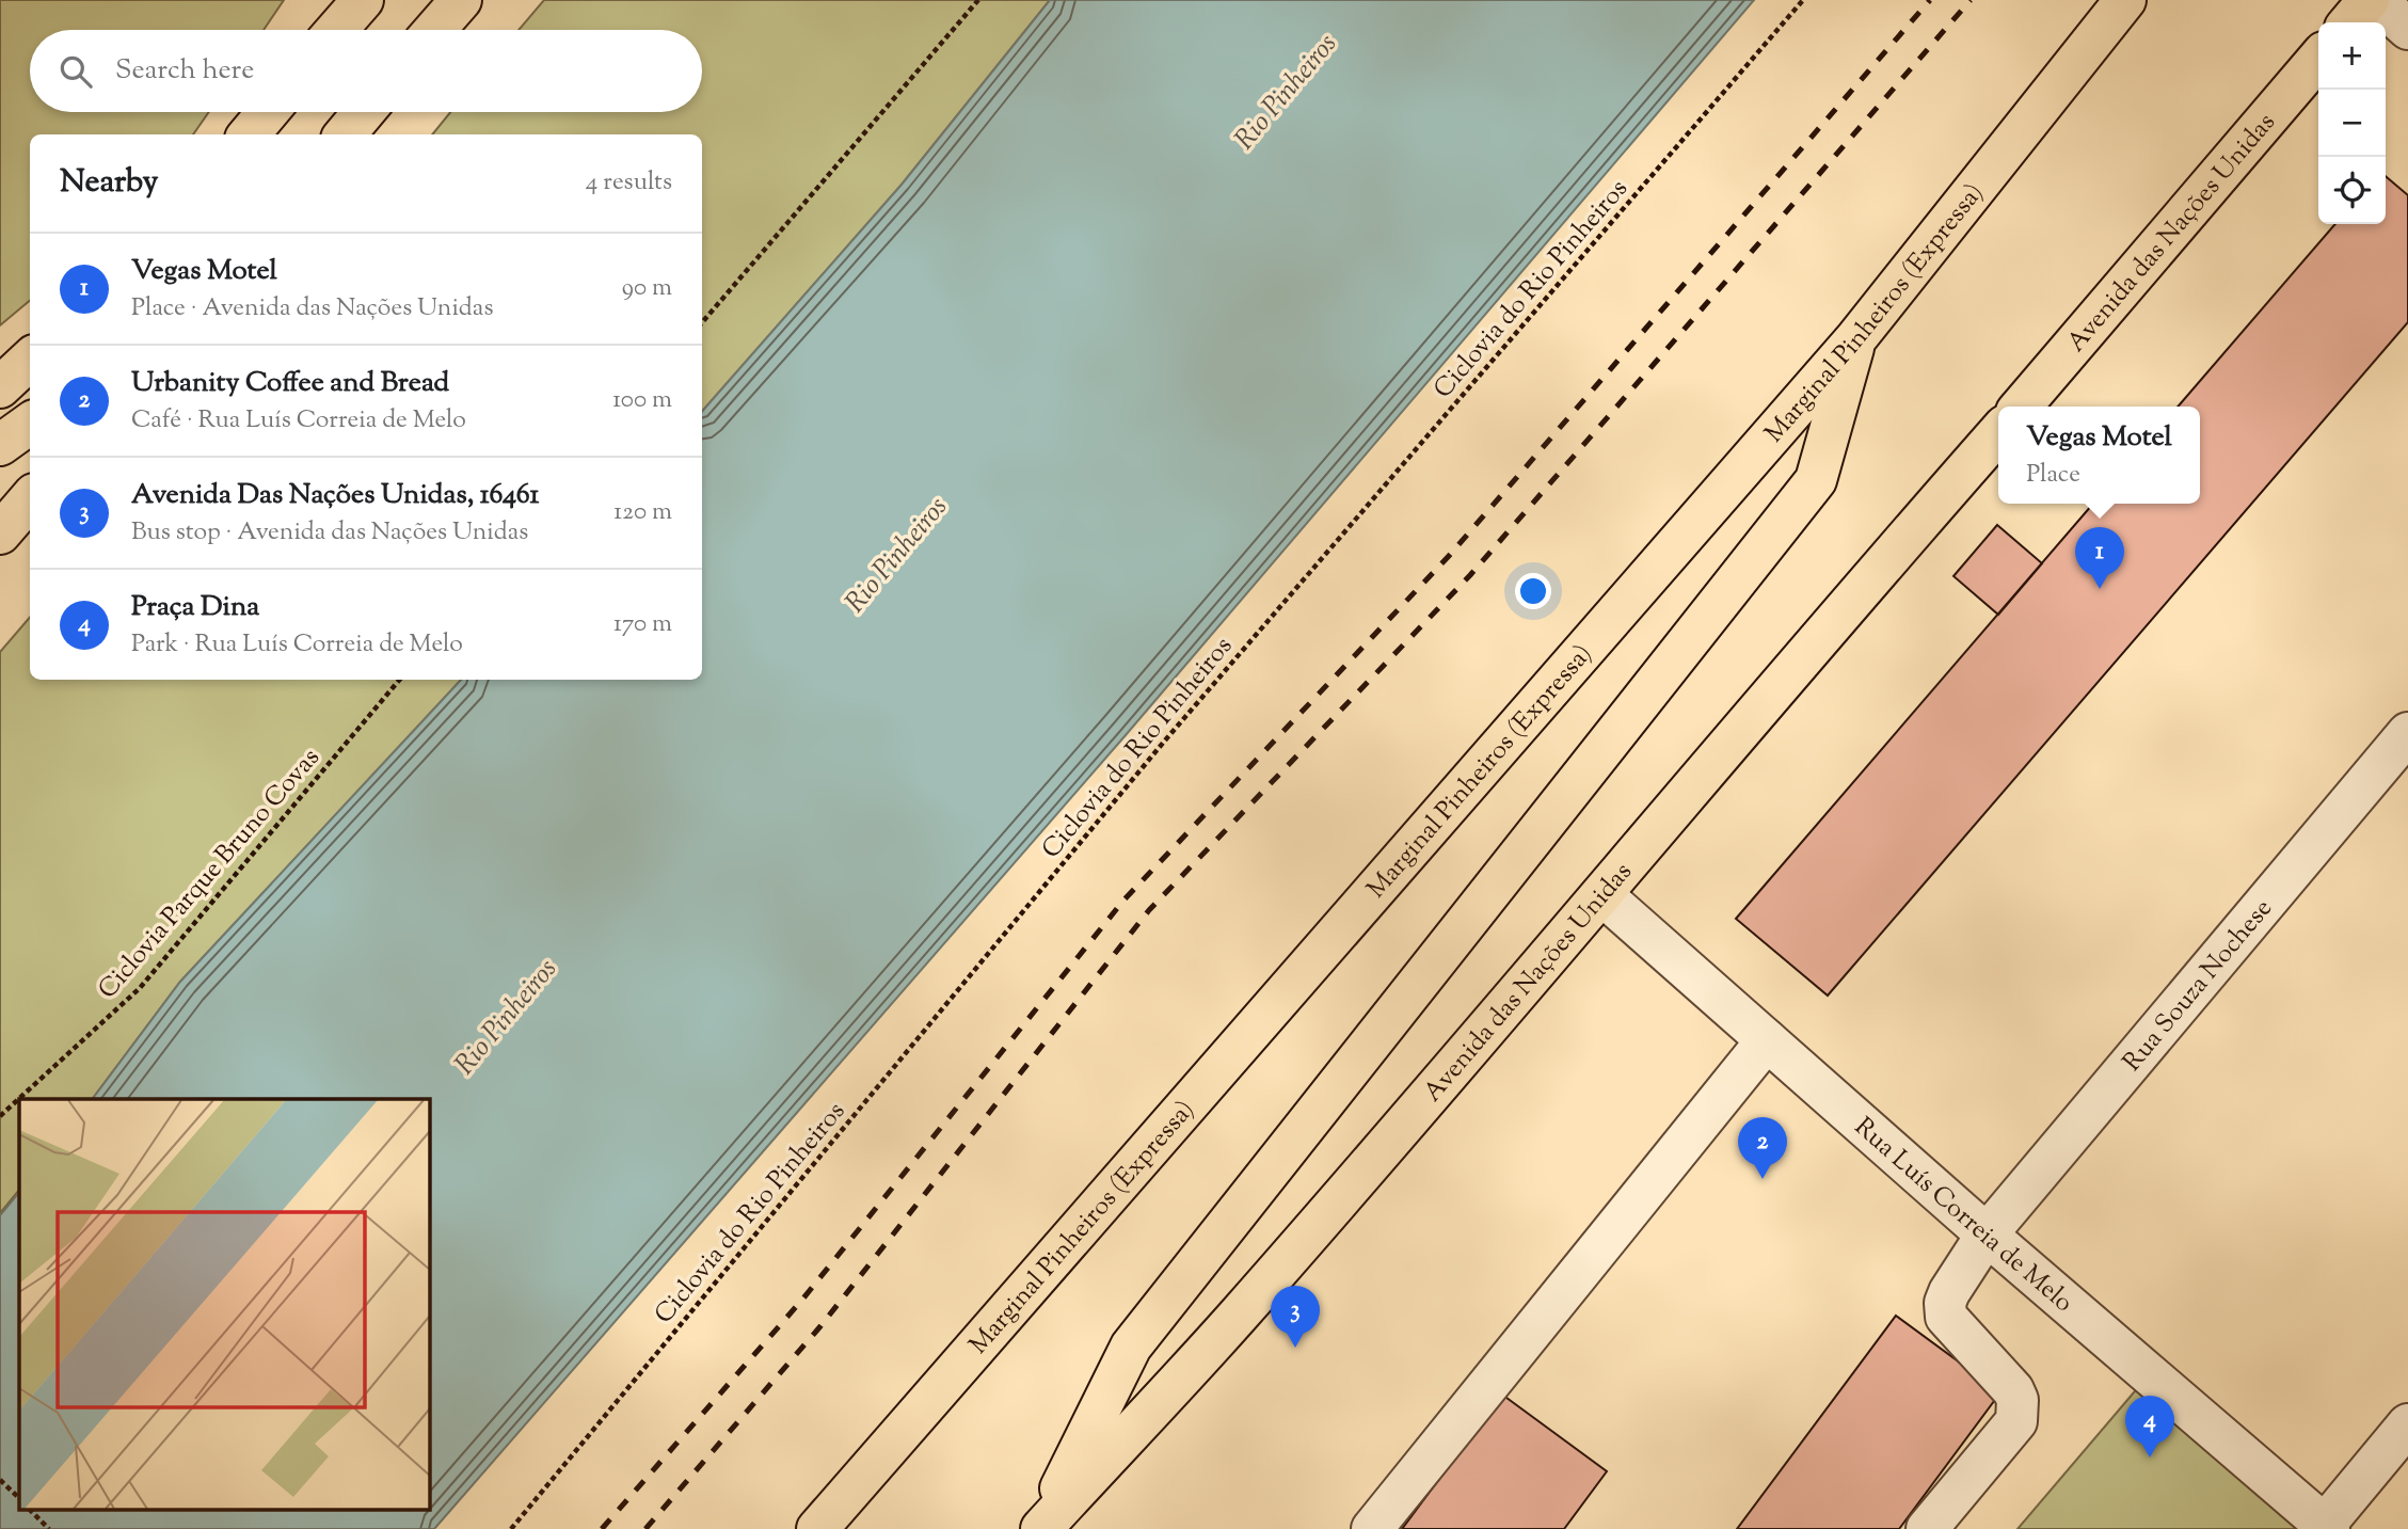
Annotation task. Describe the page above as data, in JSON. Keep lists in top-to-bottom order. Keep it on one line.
{"streets":{"main road":["Avenida das Nações Unidas","Marginal Pinheiros (Expressa)"],"street":["Rua Souza Nochese","Rua Luís Correia de Melo"],"path":["Ciclovia do Rio Pinheiros","Ciclovia Parque Bruno Covas"]},"crossings":[["Avenida das Nações Unidas","Rua Luís Correia de Melo"],["Rua Souza Nochese","Rua Luís Correia de Melo"]],"water":["Rio Pinheiros"],"page":{"map_buttons":["+","−"],"search":"Search here","heading":["Nearby","4 results"],"list":[{"mark":"1","name":"Vegas Motel","note":"Place · Avenida das Nações Unidas","value":"90 m"},{"mark":"2","name":"Urbanity Coffee and Bread","note":"Café · Rua Luís Correia de Melo","value":"100 m"},{"mark":"3","name":"Avenida Das Nações Unidas, 16461","note":"Bus stop · Avenida das Nações Unidas","value":"120 m"},{"mark":"4","name":"Praça Dina","note":"Park · Rua Luís Correia de Melo","value":"170 m"}],"popup":["Vegas Motel","Place"],"pins":["1","2","3","4"]}}
